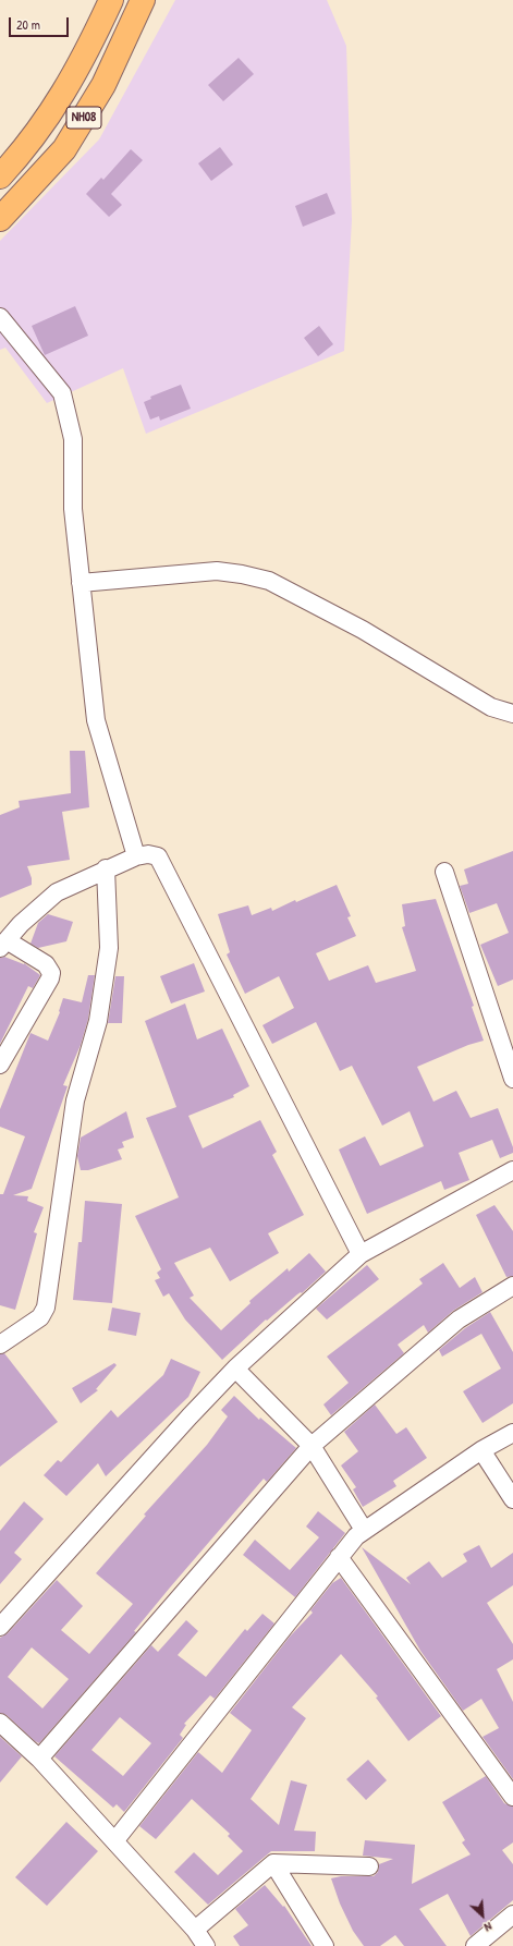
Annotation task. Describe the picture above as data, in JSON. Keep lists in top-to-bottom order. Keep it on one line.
{"streets":{"highway":["NH08"]},"scale_bar":"20 m","north":"bottom right"}
